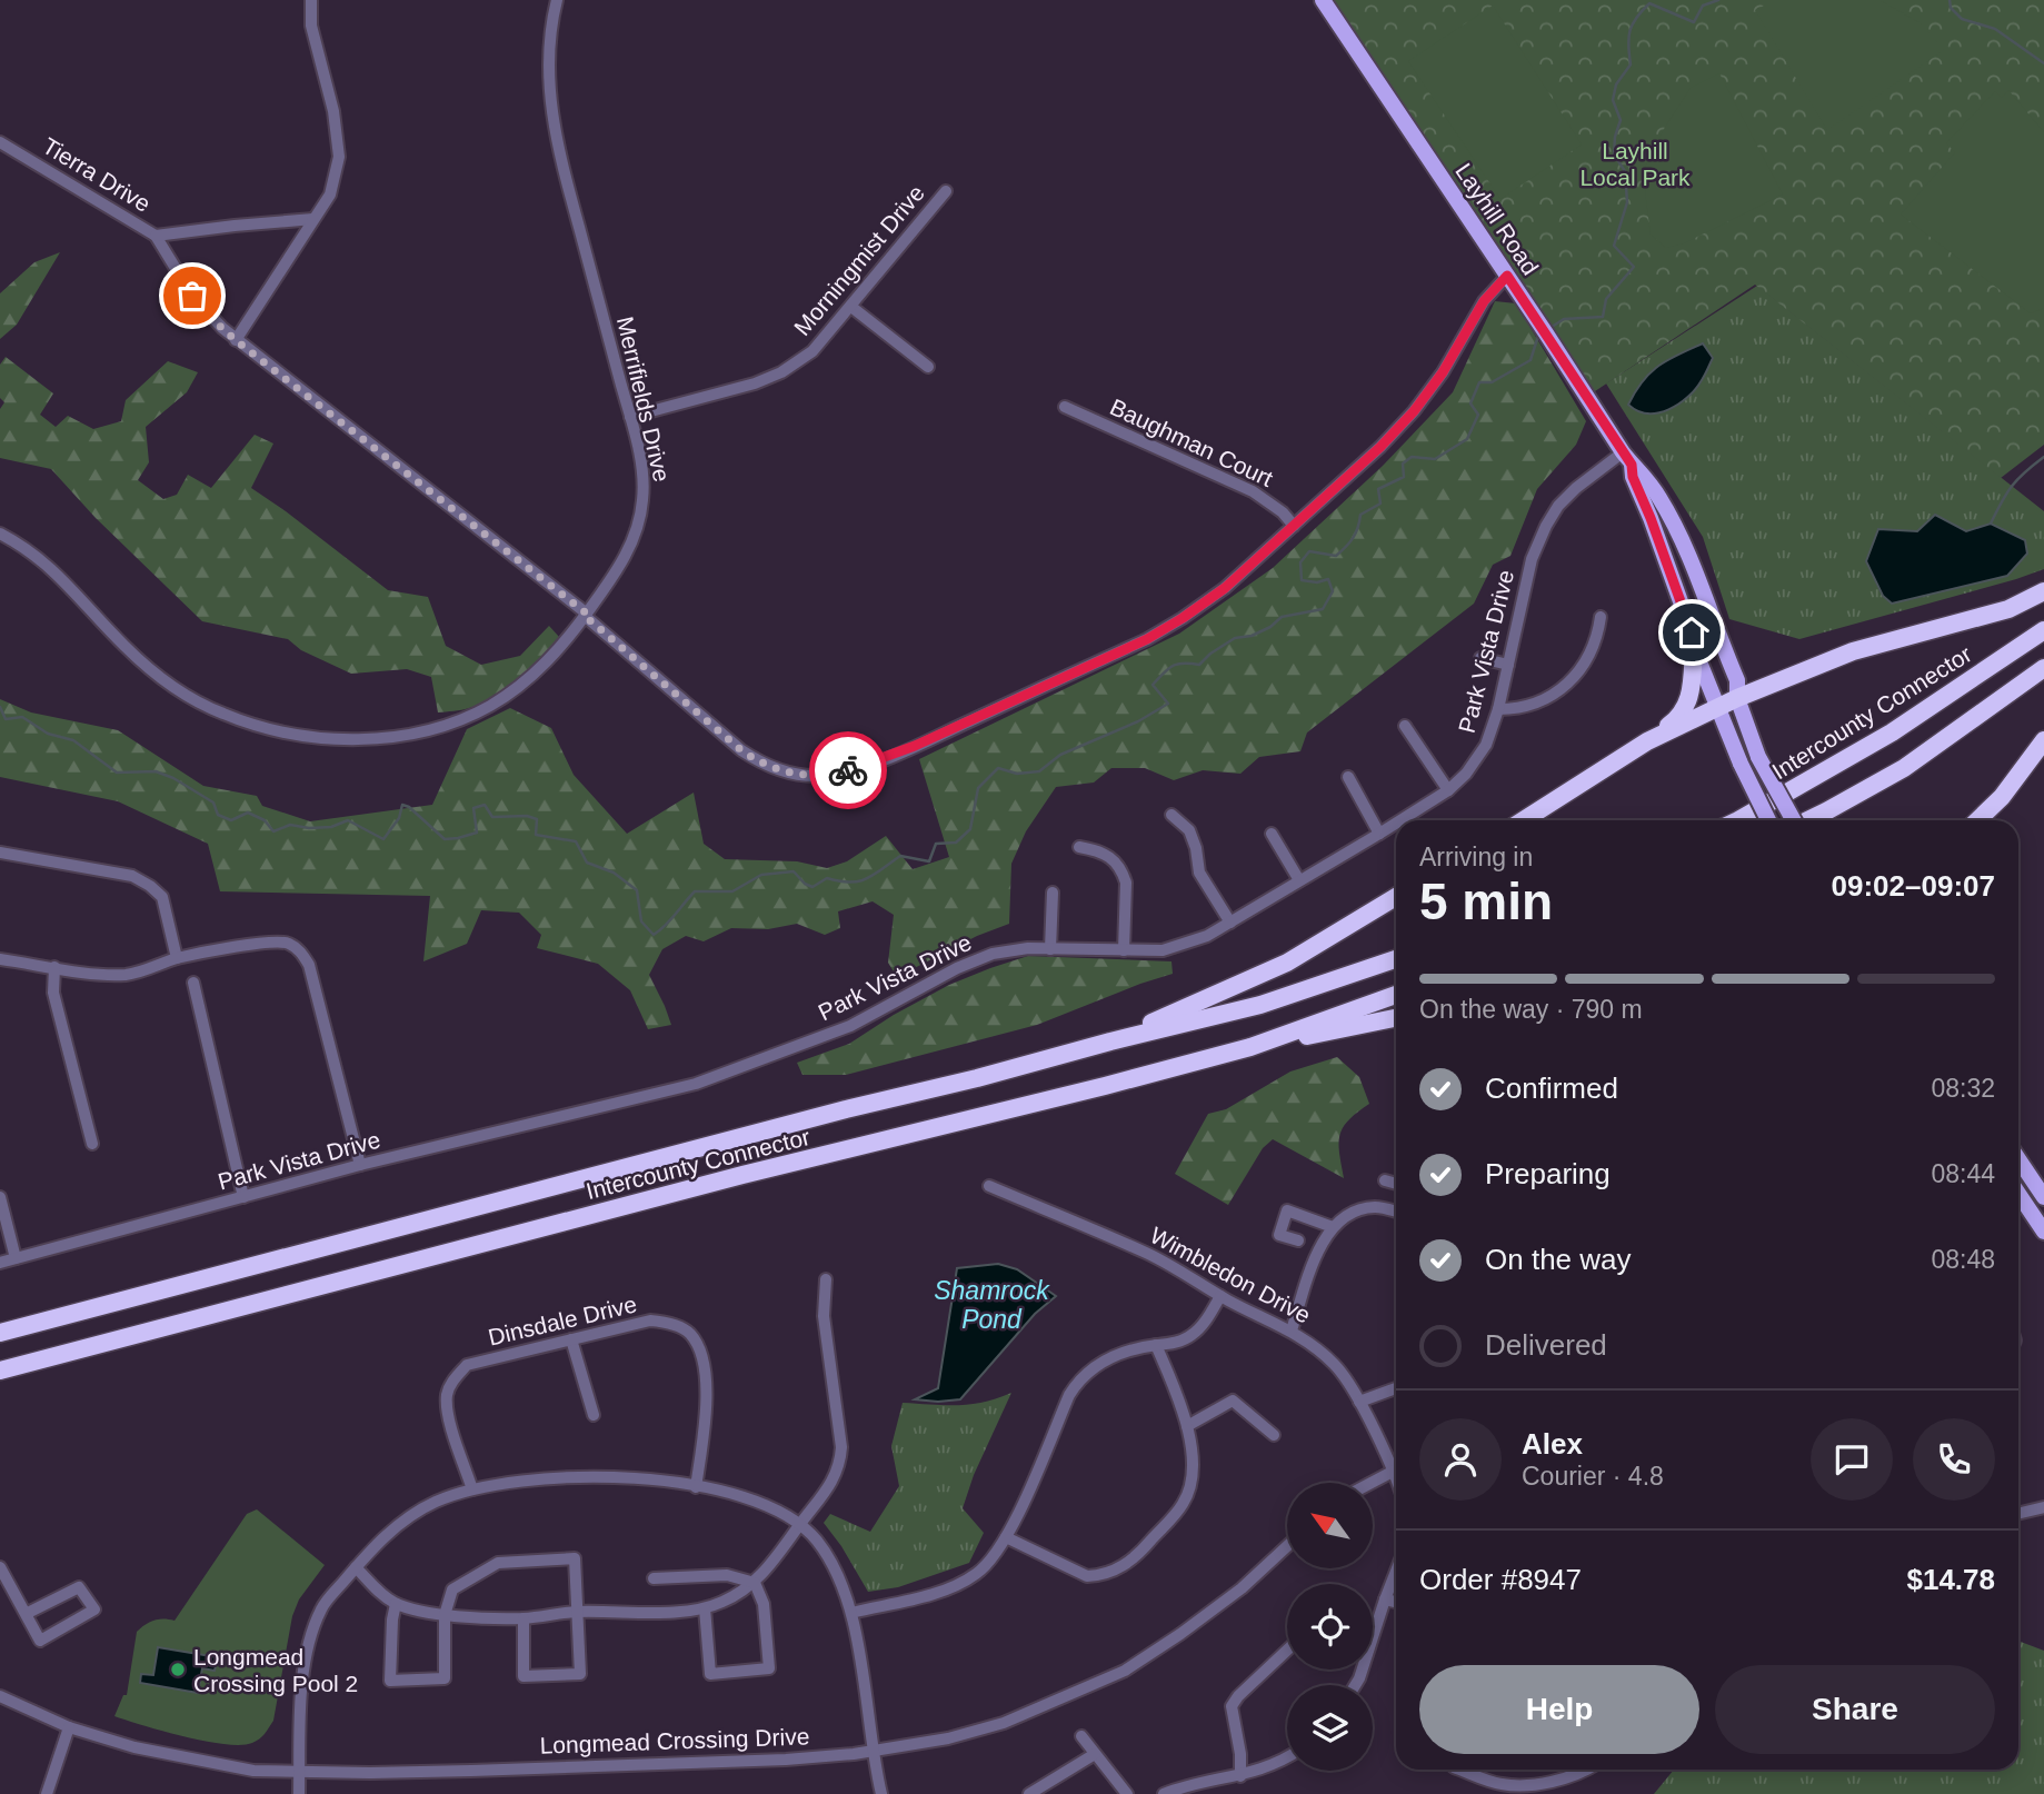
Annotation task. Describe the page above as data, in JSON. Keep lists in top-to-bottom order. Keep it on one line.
{"streets":{"highway":["Intercounty Connector"],"main road":["Layhill Road"],"street":["Tierra Drive","Morningmist Drive","Merrifields Drive","Baughman Court","Park Vista Drive","Wimbledon Drive","Dinsdale Drive","Longmead Crossing Drive"]},"crossings":[["Tierra Drive","Layhill Road"],["Tierra Drive","Merrifields Drive"],["Tierra Drive","Baughman Court"],["Layhill Road","Park Vista Drive"],["Morningmist Drive","Merrifields Drive"]],"water":["Shamrock Pond"],"parks":["Layhill Local Park"],"places":["Longmead Crossing Pool 2"],"north":"top left","page":{"heading":["5 min","Arriving in","09:02–09:07"],"panel":["Alex","Courier · 4.8","Order #8947","$14.78"],"bar":"On the way · 790 m","list":[["Confirmed","08:32"],["Preparing","08:44"],["On the way","08:48"],"Delivered"],"buttons":["Help","Share"]}}
